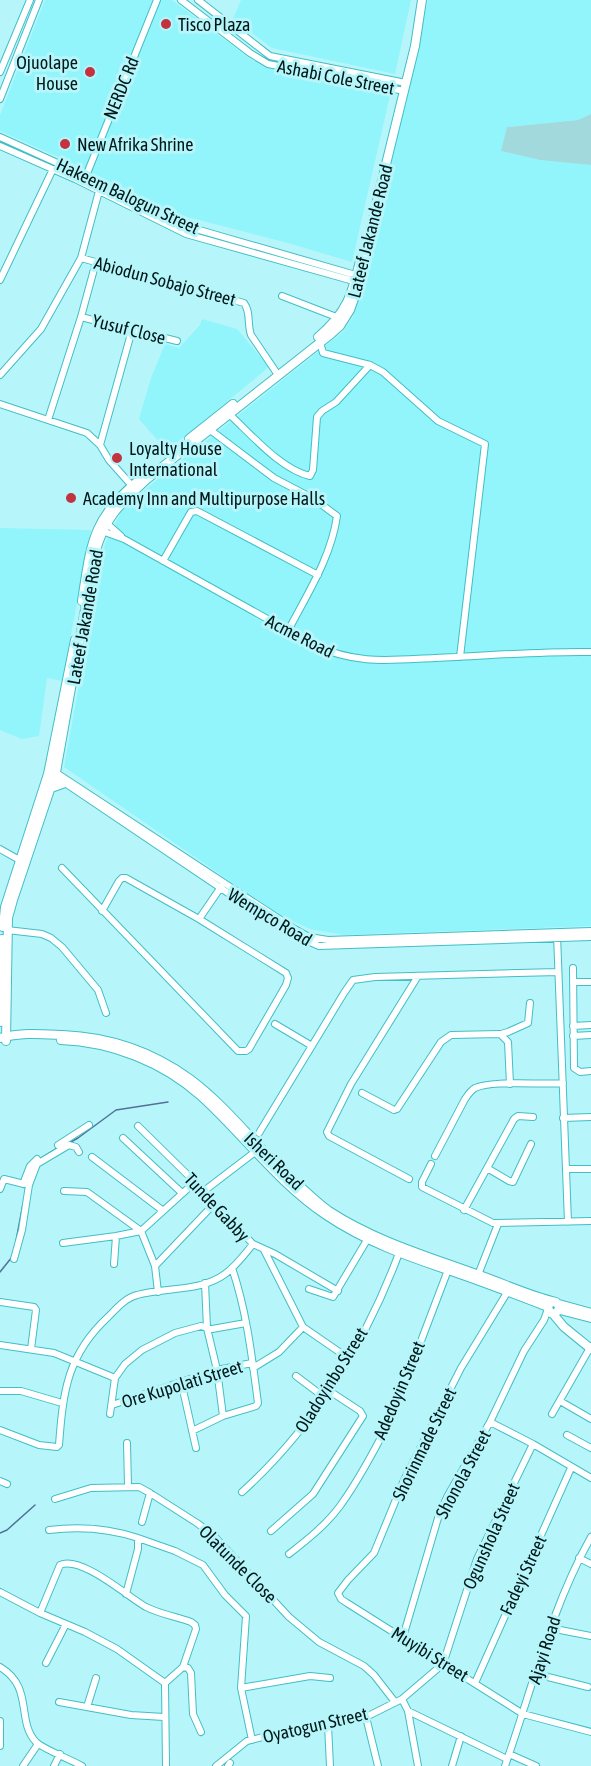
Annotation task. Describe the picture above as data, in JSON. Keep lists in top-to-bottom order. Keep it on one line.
{"streets":{"main road":["Lateef Jakande Road","Isheri Road"],"street":["Ashabi Cole Street","NERDC Rd","Hakeem Balogun Street","Abiodun Sobajo Street","Yusuf Close","Acme Road","Wempco Road","Tunde Gabby","Oladoyinbo Street","Ore Kupolati Street","Adedoyin Street","Shorinmade Street","Shonola Street","Ogunshola Street","Olatunde Close","Fadeyi Street","Ajayi Road","Muyibi Street","Oyatogun Street"]},"crossings":[["Ashabi Cole Street","Lateef Jakande Road"],["NERDC Rd","Hakeem Balogun Street"],["Hakeem Balogun Street","Lateef Jakande Road"],["Hakeem Balogun Street","Abiodun Sobajo Street"],["Lateef Jakande Road","Abiodun Sobajo Street"],["Lateef Jakande Road","Acme Road"],["Lateef Jakande Road","Wempco Road"],["Lateef Jakande Road","Isheri Road"],["Isheri Road","Oladoyinbo Street"],["Isheri Road","Adedoyin Street"],["Isheri Road","Shorinmade Street"],["Isheri Road","Shonola Street"],["Shorinmade Street","Muyibi Street"],["Shonola Street","Muyibi Street"],["Ogunshola Street","Muyibi Street"],["Ogunshola Street","Oyatogun Street"],["Olatunde Close","Oyatogun Street"],["Fadeyi Street","Muyibi Street"],["Ajayi Road","Muyibi Street"],["Muyibi Street","Oyatogun Street"]],"places":["Tisco Plaza","Ojuolape House","New Afrika Shrine","Loyalty House International","Academy Inn and Multipurpose Halls"]}
